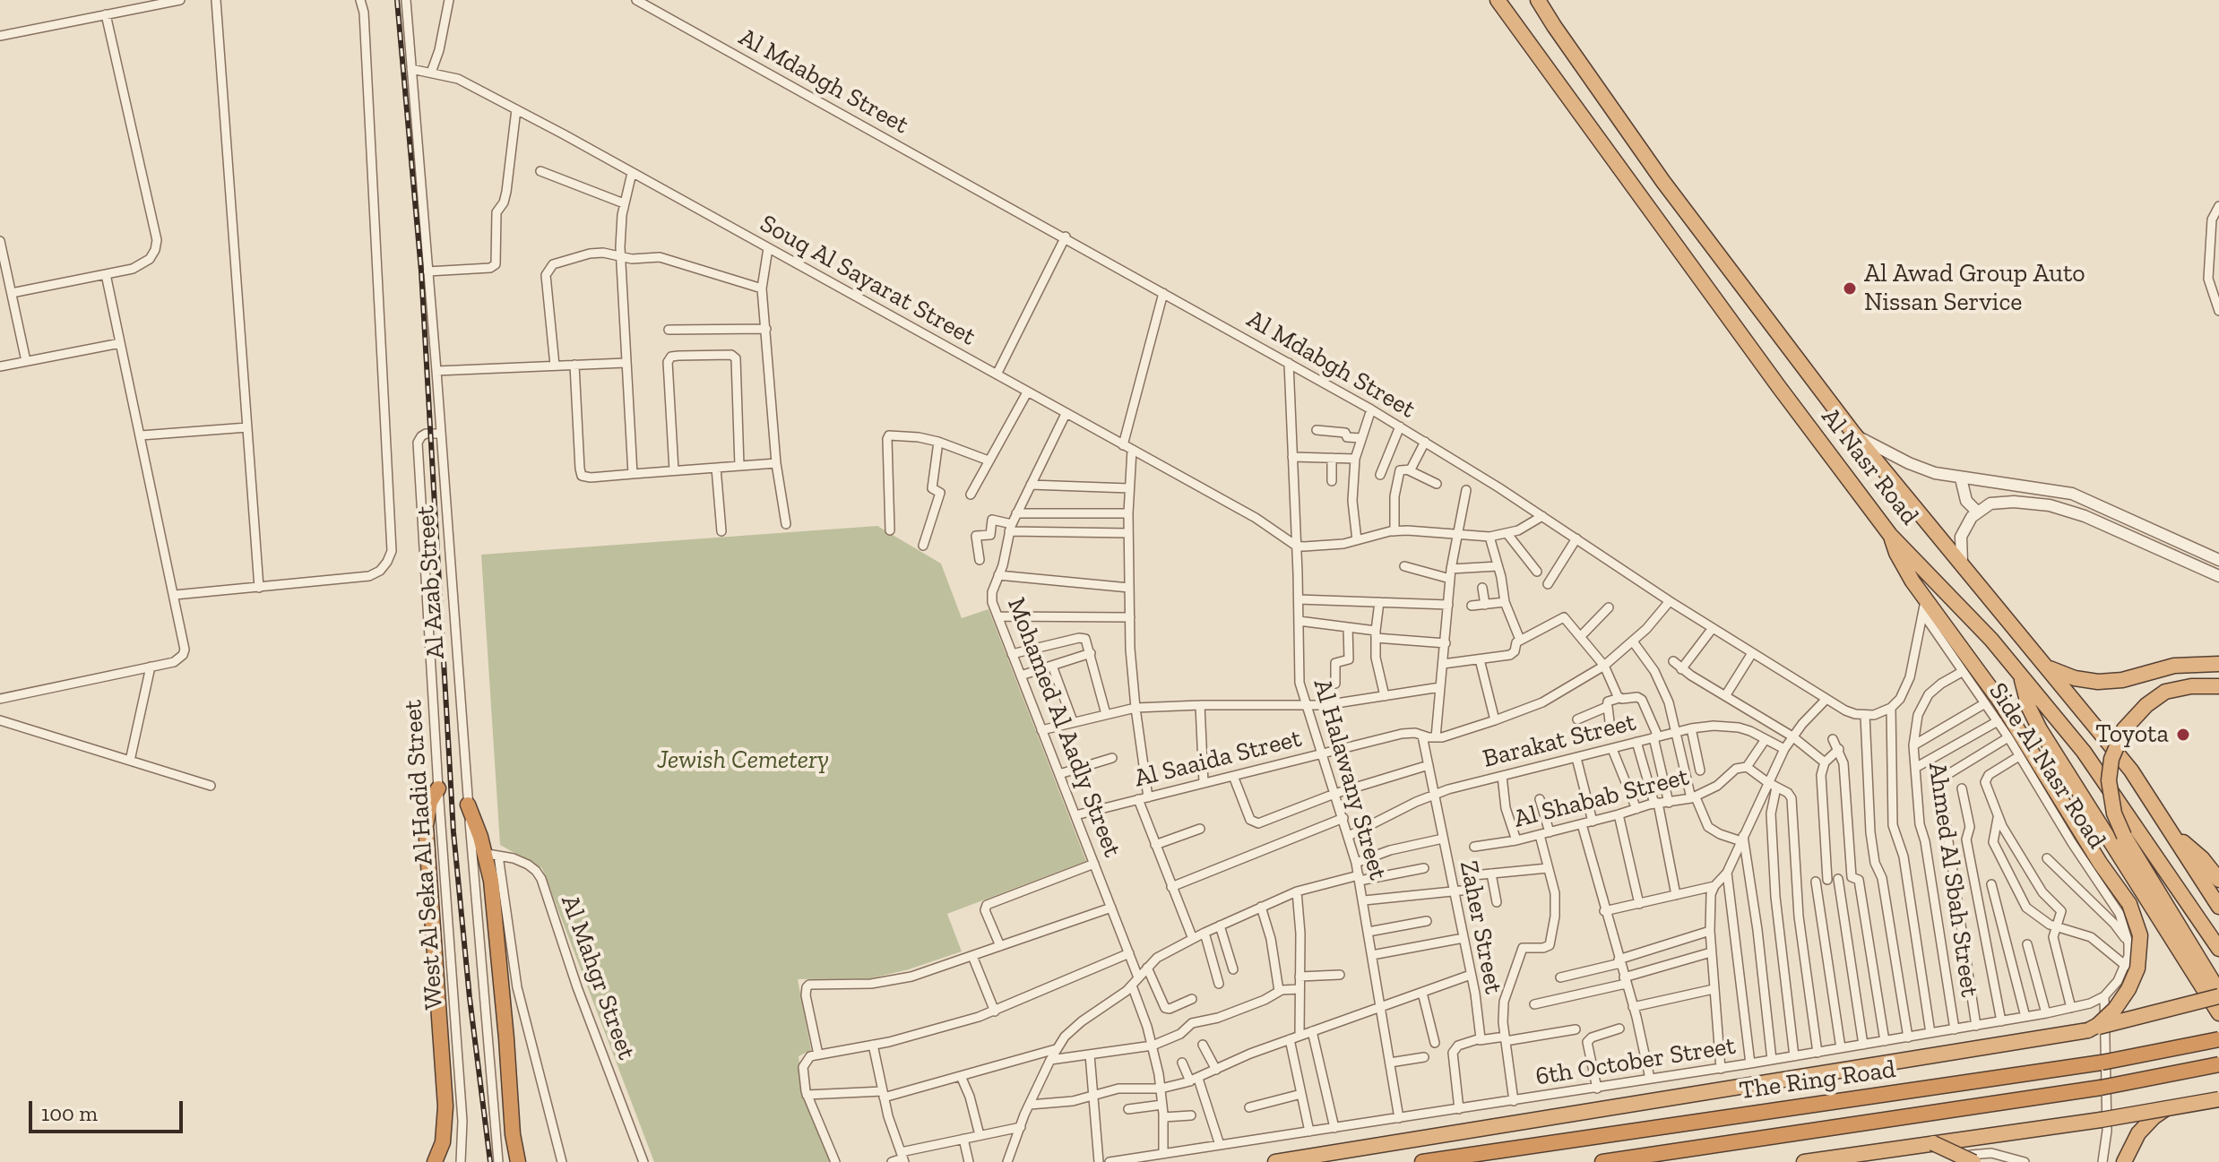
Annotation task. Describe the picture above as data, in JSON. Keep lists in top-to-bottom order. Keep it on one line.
{"streets":{"highway":["Al Nasr Road","The Ring Road"],"street":["Al Mdabgh Street","Souq Al Sayarat Street","Al Azab Street","Mohamed Al Aadly Street","Barakat Street","Al Saaida Street","Side Al Nasr Road","Al Halawany Street","Al Shabab Street","West Al Seka Al Hadid Street","Ahmed Al Sbah Street","Zaher Street","Al Mahgr Street","6th October Street"]},"crossings":[["Al Mdabgh Street","Al Saaida Street"],["Al Mdabgh Street","Al Halawany Street"],["Souq Al Sayarat Street","Al Azab Street"],["Souq Al Sayarat Street","Mohamed Al Aadly Street"],["Souq Al Sayarat Street","Al Halawany Street"],["Al Azab Street","West Al Seka Al Hadid Street"],["Mohamed Al Aadly Street","Al Saaida Street"],["Barakat Street","Al Halawany Street"],["Barakat Street","Zaher Street"],["Al Saaida Street","Al Halawany Street"],["Al Saaida Street","Zaher Street"],["Side Al Nasr Road","Ahmed Al Sbah Street"],["Al Halawany Street","6th October Street"],["Ahmed Al Sbah Street","6th October Street"]],"parks":["Jewish Cemetery"],"places":["Al Awad Group Auto Nissan Service","Toyota"],"scale_bar":"100 m"}
